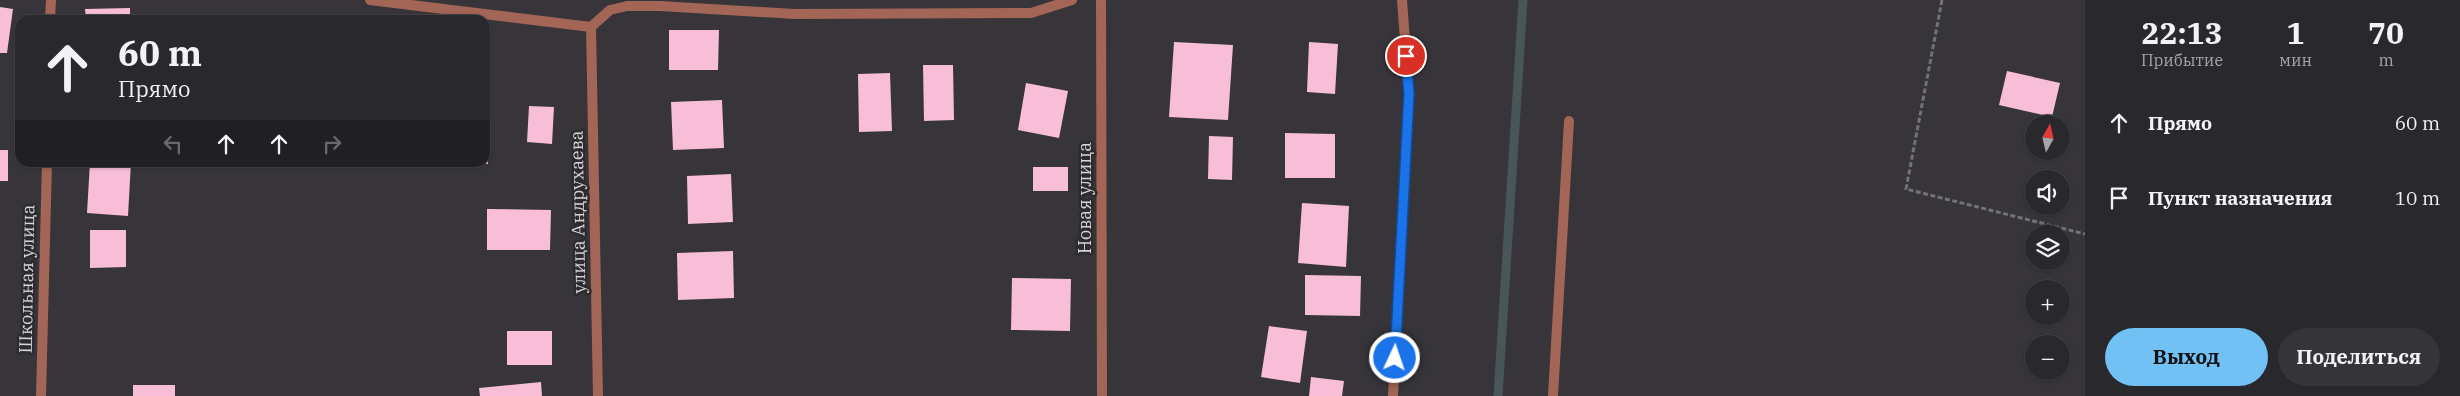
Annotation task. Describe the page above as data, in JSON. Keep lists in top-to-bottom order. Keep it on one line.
{"streets":{"street":["Новая улица","улица Андрухаева","Школьная улица"]},"north":"top","page":{"eta":["22:13","Прибытие","1","мин","70","m"],"turn":["60 m","Прямо"],"list":[{"name":"Прямо","value":"60 m"},{"name":"Пункт назначения","value":"10 m"}],"map_buttons":["+","−"],"buttons":["Выход","Поделиться"]}}
